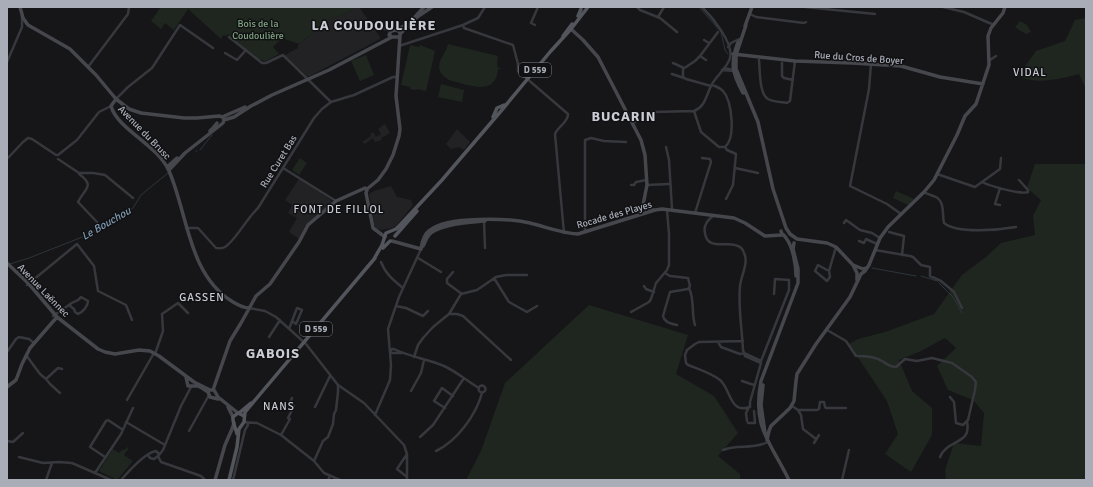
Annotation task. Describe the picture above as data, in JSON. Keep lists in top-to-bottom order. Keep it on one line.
{"streets":{"main road":["D 559"],"street":["Rue du Cros de Boyer","Avenue du Brusc","Rue Curet Bas","Rocade des Playes","Avenue Laënnec"]},"crossings":[["D 559","Avenue Laënnec"],["Avenue du Brusc","Rue Curet Bas"]],"districts":["LA COUDOULIÈRE","VIDAL","BUCARIN","FONT DE FILLOL","GASSEN","GABOIS","NANS"],"water":["Le Bouchou"],"parks":["Bois de la Coudoulière"]}
